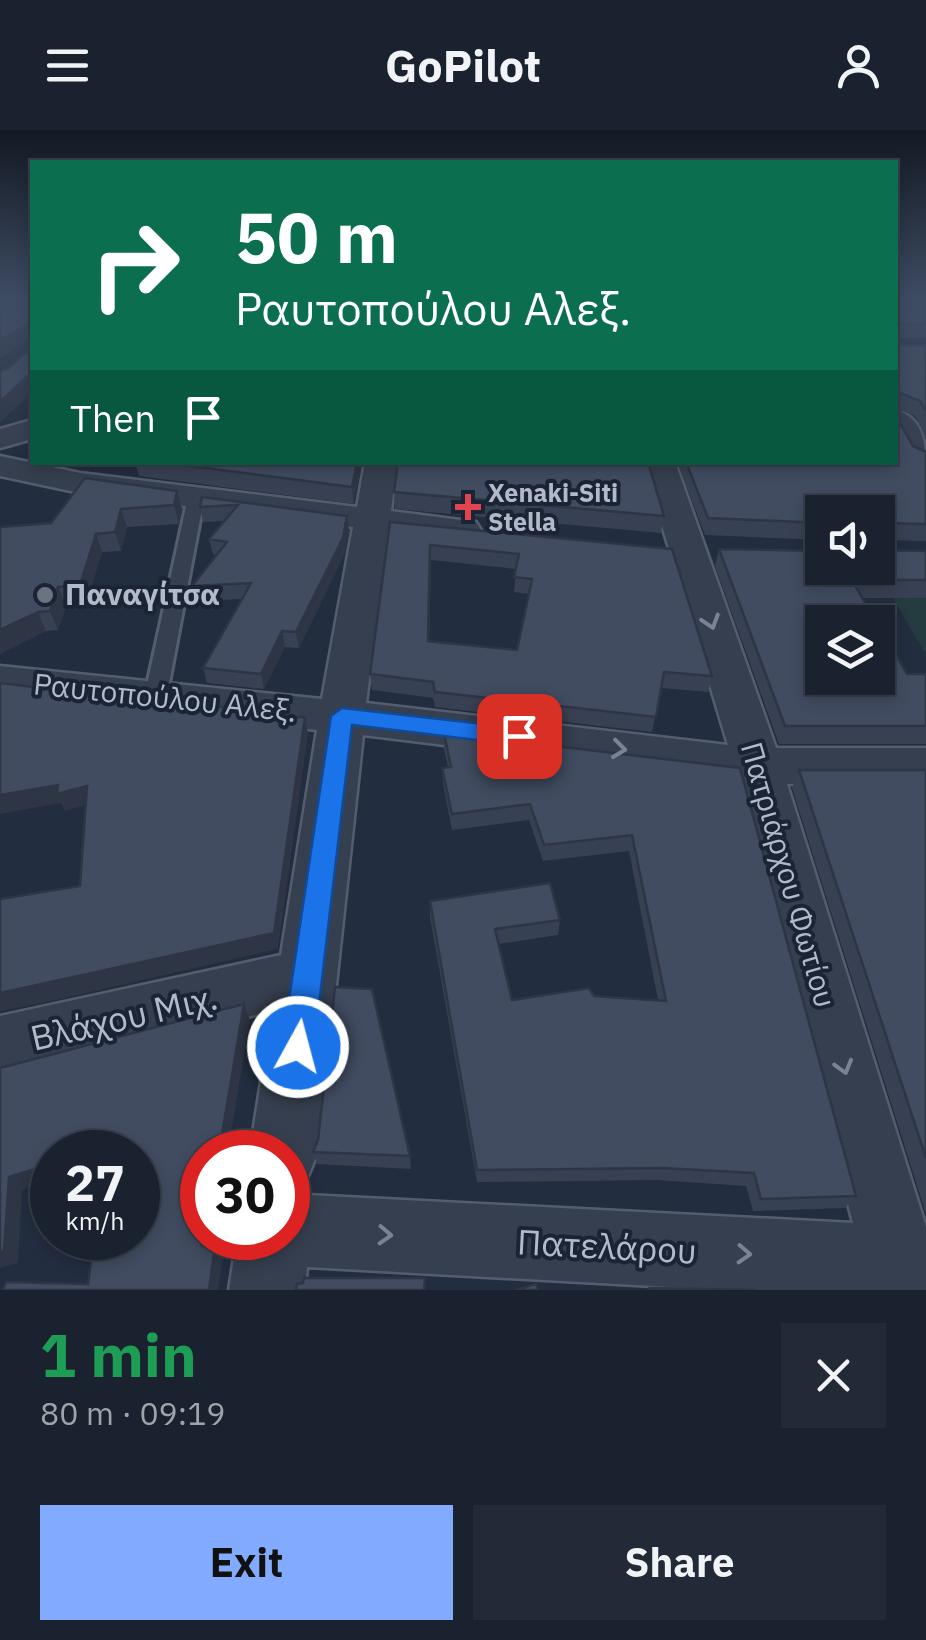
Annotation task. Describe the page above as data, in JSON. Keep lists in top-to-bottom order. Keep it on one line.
{"streets":{"street":["Ραυτοπούλου Αλεξ.","Πατριάρχου Φωτίου","Βλάχου Μιχ.","Πατελάρου"]},"crossings":[["Ραυτοπούλου Αλεξ.","Πατριάρχου Φωτίου"],["Πατριάρχου Φωτίου","Πατελάρου"]],"one_way":["Ραυτοπούλου Αλεξ.","Πατριάρχου Φωτίου","Πατελάρου"],"places":{"health":["Xenaki-Siti Stella"],"other":["Παναγίτσα"]},"page":{"header":"GoPilot","turn":["50 m","Ραυτοπούλου Αλεξ."],"then":"Then","speed":"27 km/h","limit":"30","heading":["1 min","80 m · 09:19"],"buttons":["Exit","Share"]}}
